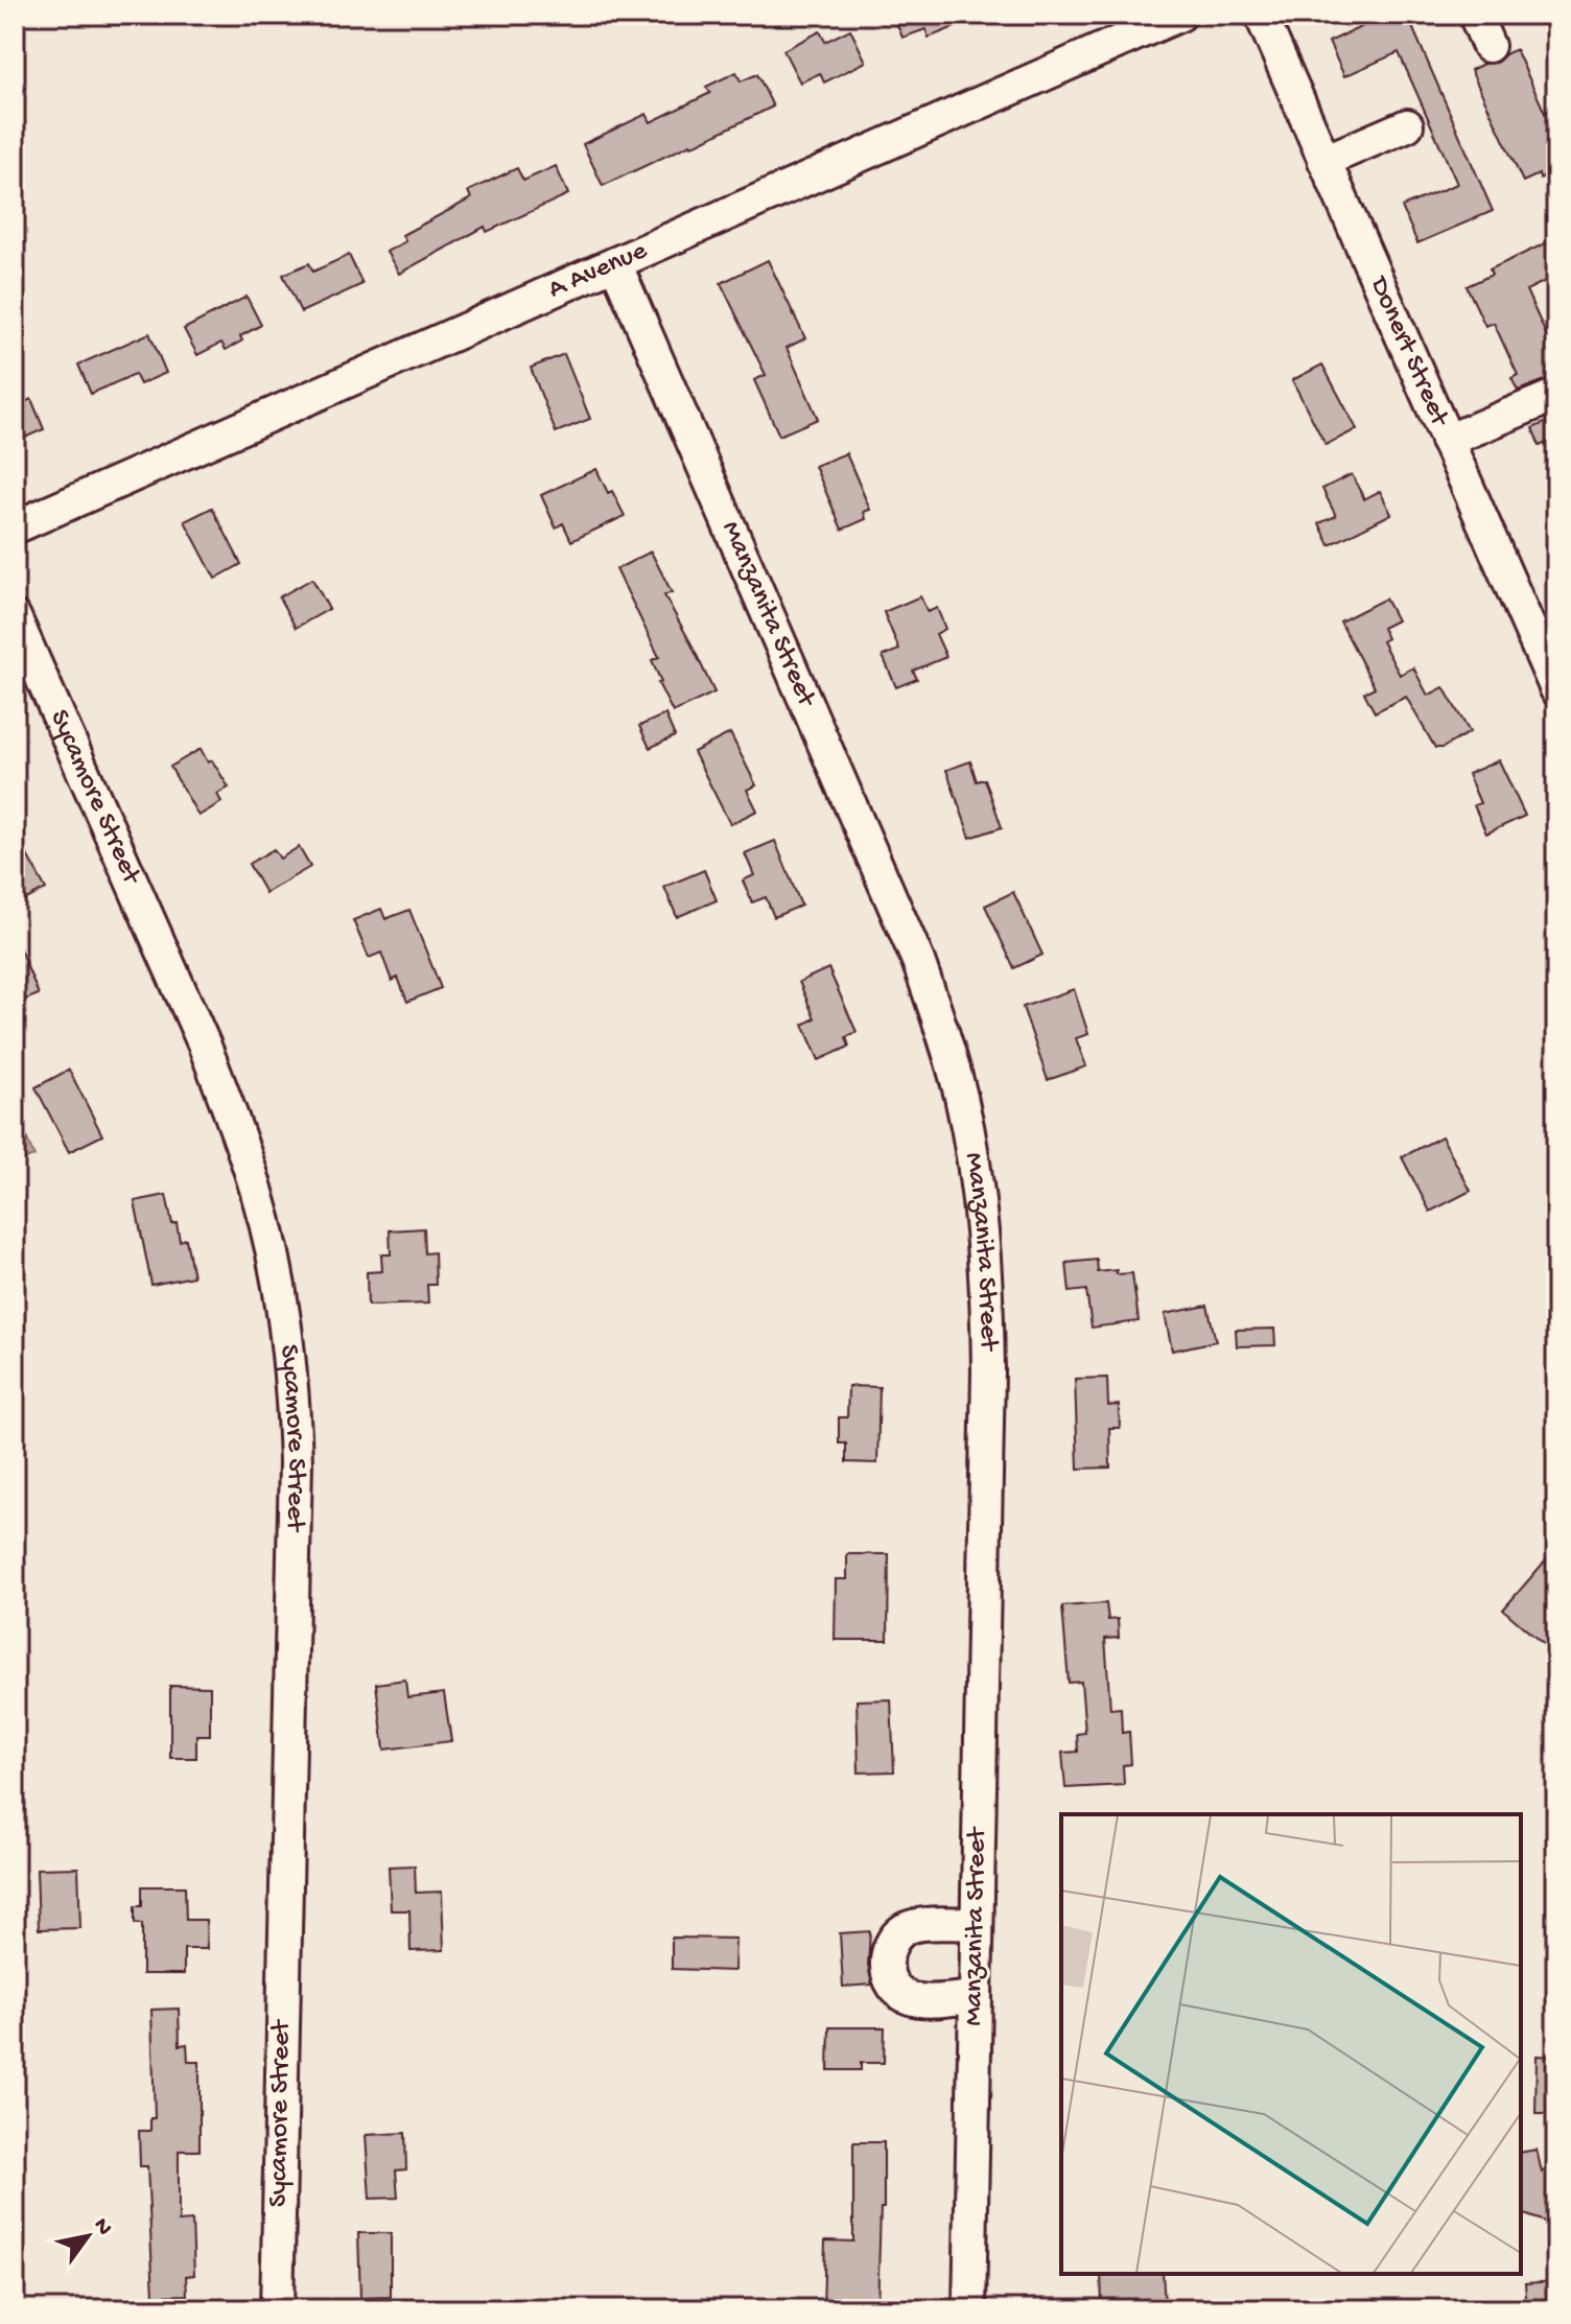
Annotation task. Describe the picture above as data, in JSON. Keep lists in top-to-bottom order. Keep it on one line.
{"streets":{"street":["A Avenue","Donert Street","Manzanita Street","Sycamore Street"]},"crossings":[["A Avenue","Manzanita Street"]],"north":"top right"}
